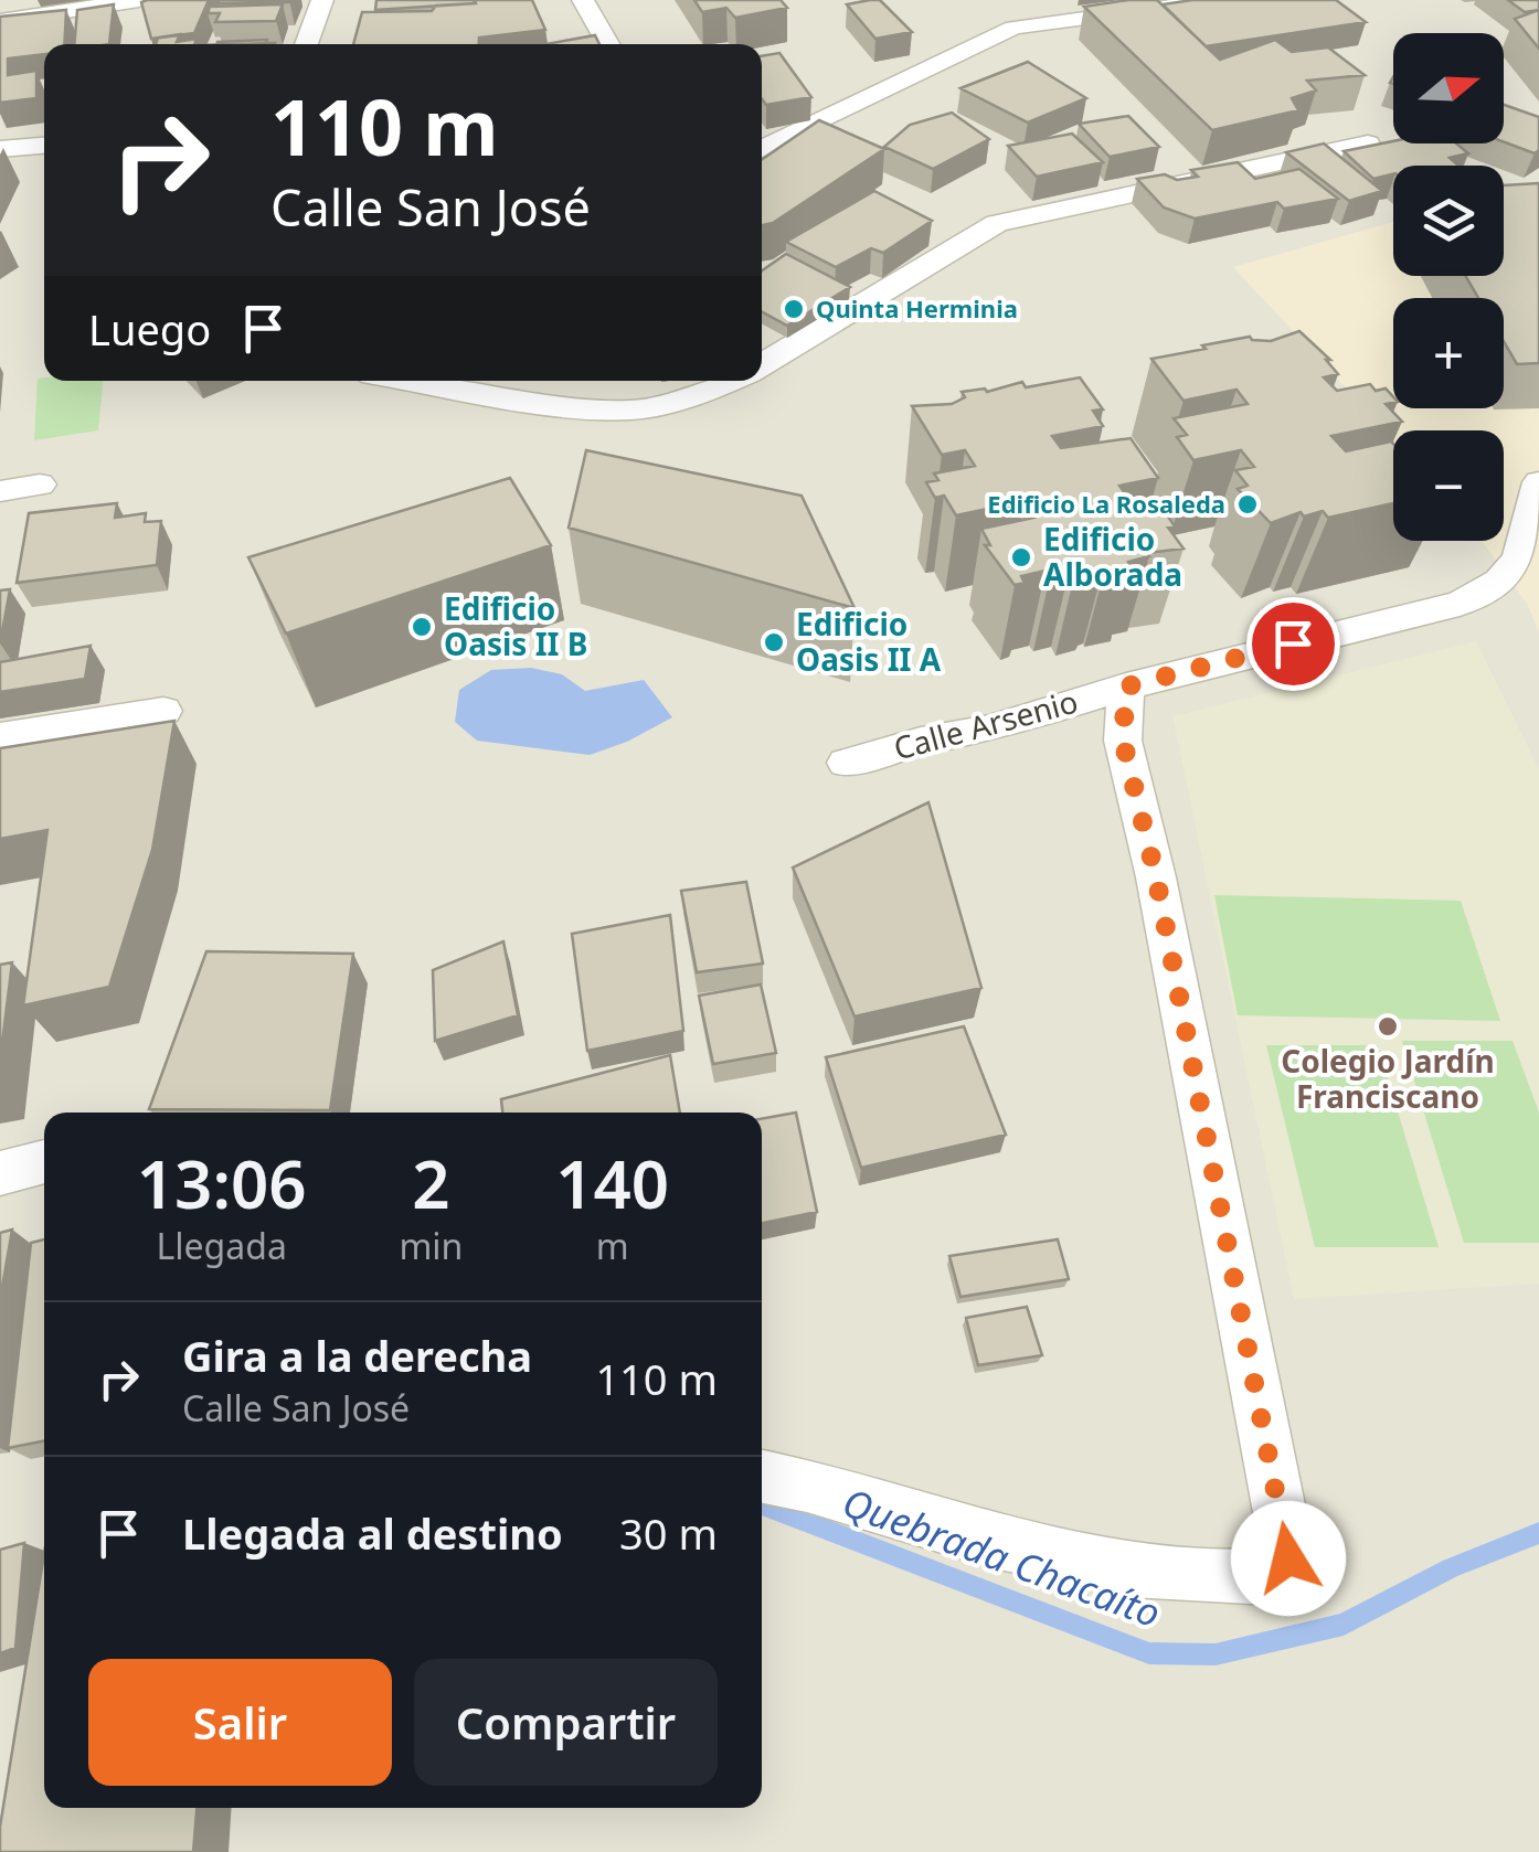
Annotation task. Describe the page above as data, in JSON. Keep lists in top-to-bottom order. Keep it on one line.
{"streets":{"street":["Calle Arsenio"]},"water":["Quebrada Chacaíto"],"places":["Quinta Herminia","Edificio La Rosaleda","Edificio Alborada","Edificio Oasis II B","Edificio Oasis II A","Colegio Jardín Franciscano"],"north":"right","page":{"map_buttons":["+","−"],"turn":["110 m","Calle San José"],"then":"Luego","eta":["13:06","Llegada","2","min","140","m"],"list":[{"name":"Gira a la derecha","note":"Calle San José","value":"110 m"},{"name":"Llegada al destino","value":"30 m"}],"buttons":["Salir","Compartir"]}}
